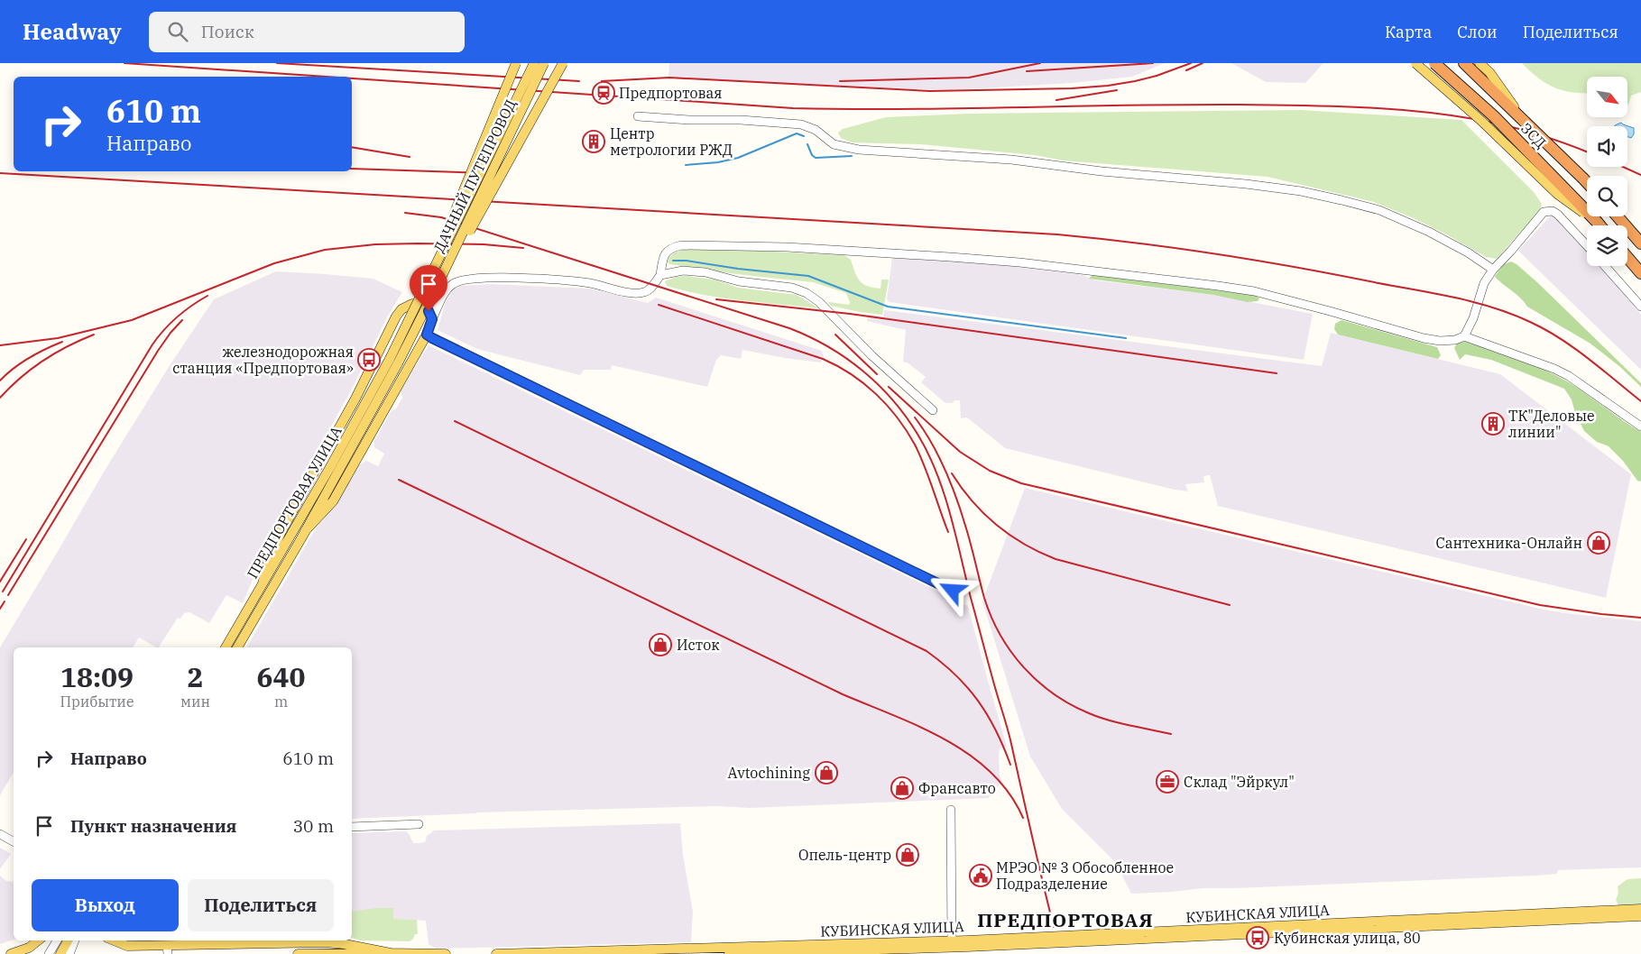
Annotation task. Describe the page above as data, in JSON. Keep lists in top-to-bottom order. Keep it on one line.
{"streets":{"highway":["ЗСД"],"main road":["ДАЧНЫЙ ПУТЕПРОВОД","ПРЕДПОРТОВАЯ УЛИЦА","КУБИНСКАЯ УЛИЦА"]},"crossings":[["ДАЧНЫЙ ПУТЕПРОВОД","ПРЕДПОРТОВАЯ УЛИЦА"]],"districts":["ПРЕДПОРТОВАЯ"],"places":{"station":["Предпортовая"],"building":["Центр метрологии РЖД","ТК\"Деловые линии\""],"bus stop":["железнодорожная станция «Предпортовая»","Кубинская улица, 80"],"shop":["Сантехника-Онлайн","Исток","Avtochining","Франсавто","Опель-центр"],"office":["Склад \"Эйркул\""],"public building":["МРЭО № 3 Обособленное Подразделение"]},"north":"bottom right","page":{"header":"Headway","search":"Поиск","nav":["Карта","Слои","Поделиться"],"turn":["610 m","Направо"],"eta":["18:09","Прибытие","2","мин","640","m"],"list":[{"name":"Направо","value":"610 m"},{"name":"Пункт назначения","value":"30 m"}],"buttons":["Выход","Поделиться"]}}
